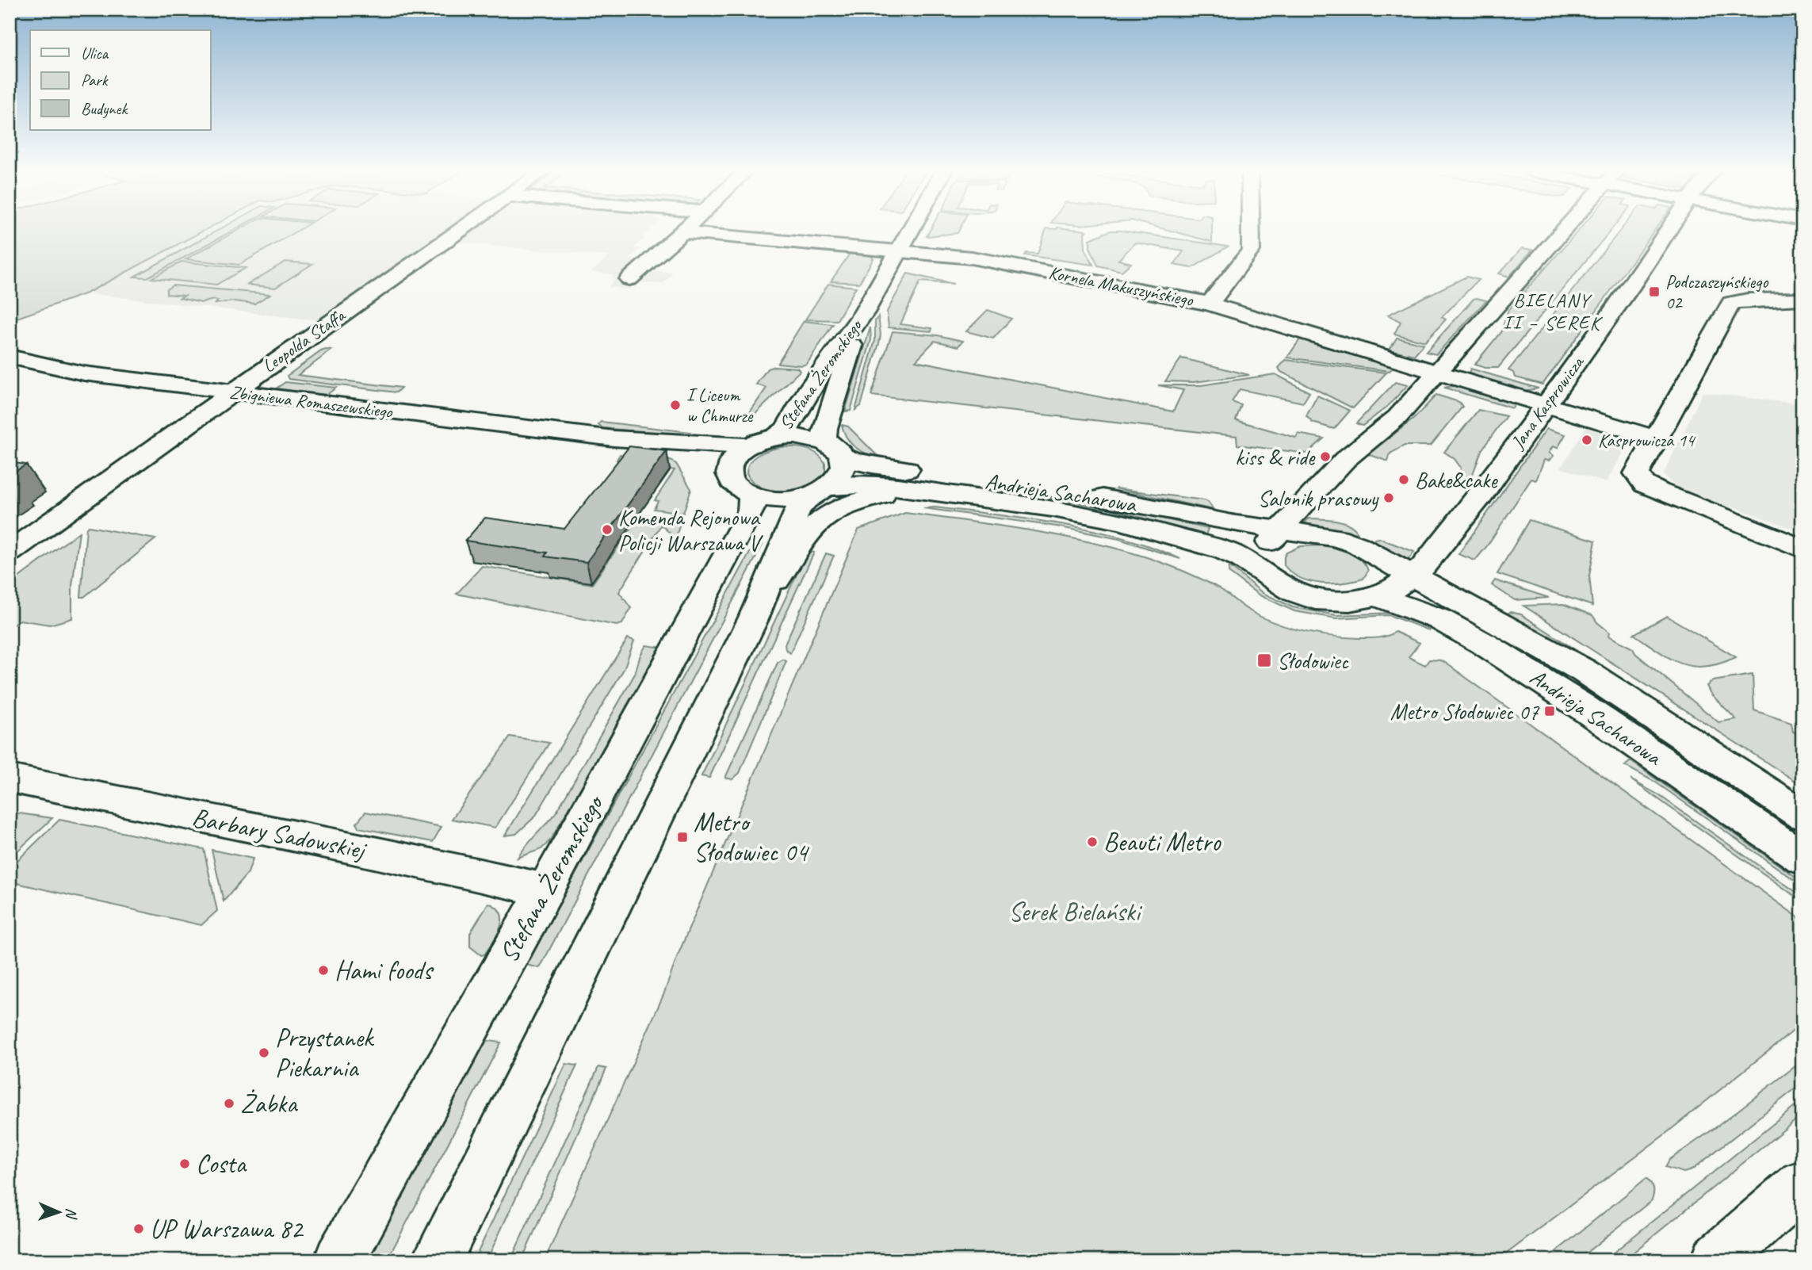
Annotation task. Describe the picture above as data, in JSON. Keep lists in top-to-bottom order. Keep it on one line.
{"streets":{"street":["Kornela Makuszyńskiego","Leopolda Staffa","Stefana Żeromskiego","Zbigniewa Romaszewskiego","Jana Kasprowicza","Andrieja Sacharowa","Barbary Sadowskiej"]},"crossings":[["Kornela Makuszyńskiego","Stefana Żeromskiego"],["Kornela Makuszyńskiego","Jana Kasprowicza"],["Leopolda Staffa","Zbigniewa Romaszewskiego"],["Stefana Żeromskiego","Andrieja Sacharowa"],["Stefana Żeromskiego","Barbary Sadowskiej"],["Jana Kasprowicza","Andrieja Sacharowa"]],"districts":["BIELANY II – SEREK"],"parks":["Serek Bielański"],"places":{"transit":["Podczaszyńskiego 02","Słodowiec","Metro Słodowiec 07","Metro Słodowiec 04"],"other":["I Liceum w Chmurze","Kasprowicza 14","kiss & ride","Bake&cake","Salonik prasowy","Komenda Rejonowa Policji Warszawa V","Beauti Metro","Hami foods","Przystanek Piekarnia","Żabka","Costa","UP Warszawa 82"]},"legend":["Ulica","Park","Budynek"],"north":"right"}
